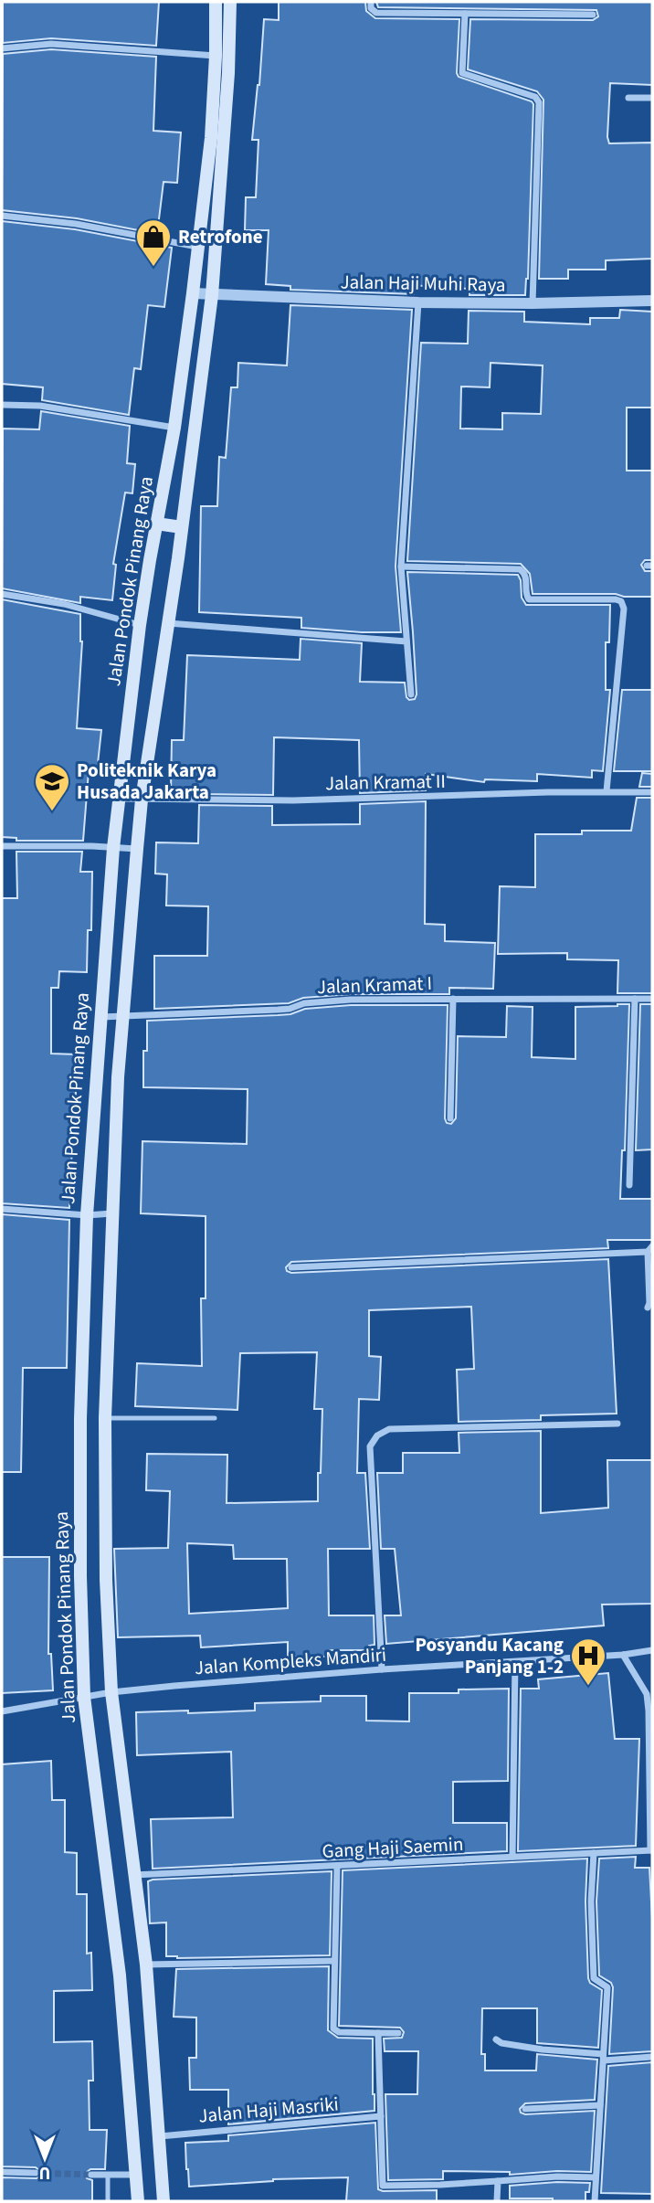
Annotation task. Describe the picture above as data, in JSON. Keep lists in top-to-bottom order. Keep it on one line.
{"streets":{"main road":["Jalan Pondok Pinang Raya"],"street":["Jalan Haji Muhi Raya","Jalan Kramat II","Jalan Kramat I","Jalan Kompleks Mandiri","Gang Haji Saemin","Jalan Haji Masriki"]},"crossings":[["Jalan Haji Muhi Raya","Jalan Pondok Pinang Raya"],["Jalan Pondok Pinang Raya","Jalan Kramat II"],["Jalan Pondok Pinang Raya","Jalan Kramat I"],["Jalan Pondok Pinang Raya","Jalan Kompleks Mandiri"]],"places":{"shop":["Retrofone"],"school or university":["Politeknik Karya Husada Jakarta"],"hospital":["Posyandu Kacang Panjang 1-2"]},"north":"bottom"}
